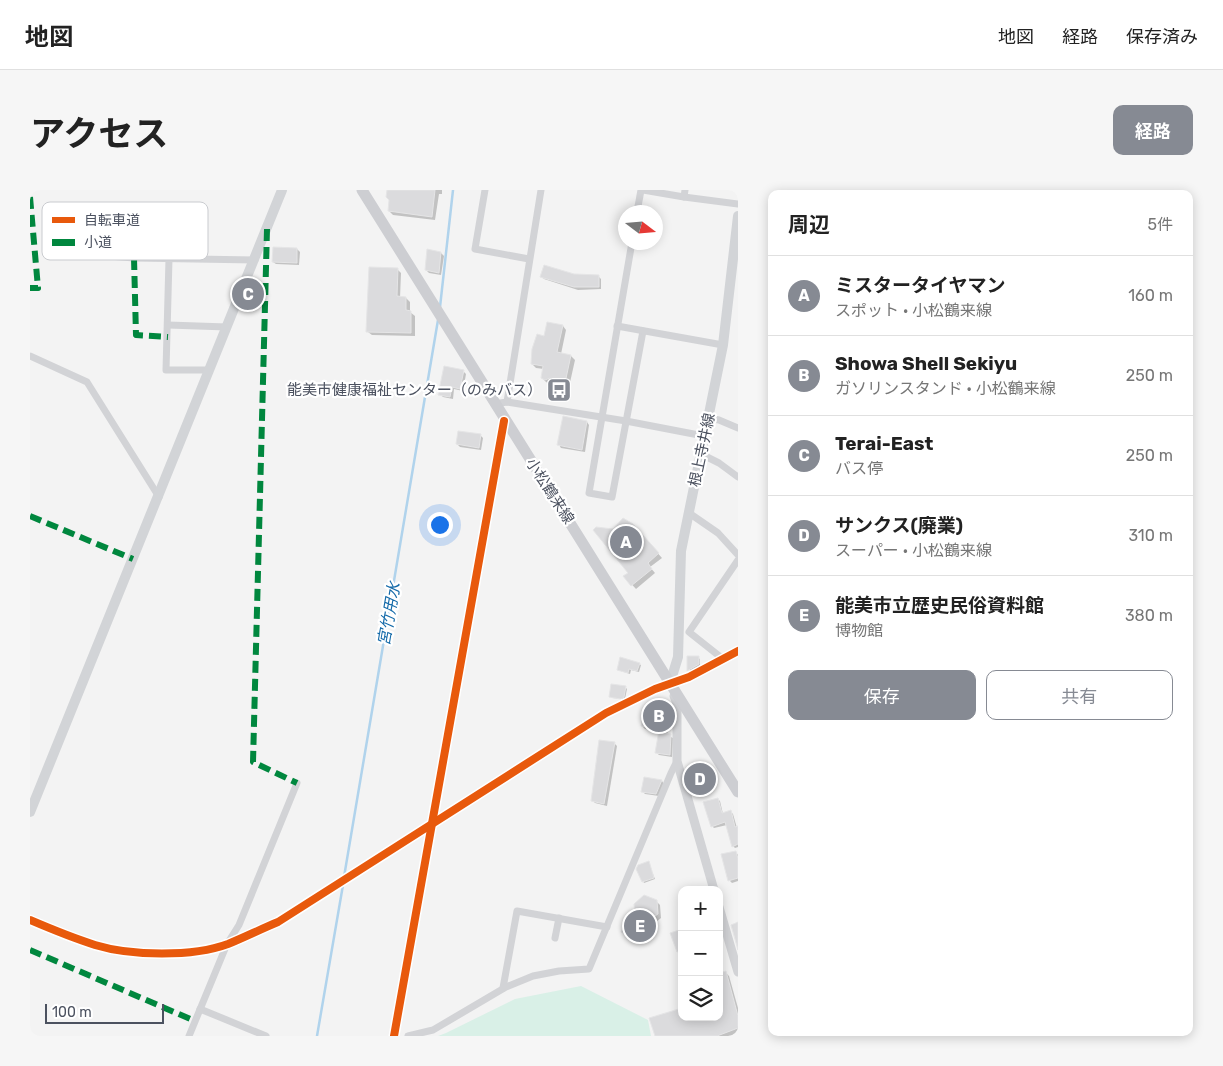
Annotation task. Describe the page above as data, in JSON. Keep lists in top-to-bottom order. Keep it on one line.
{"streets":{"main road":["根上寺井線","小松鶴来線"]},"crossings":[["根上寺井線","小松鶴来線"]],"water":["宮竹用水"],"places":{"bus stop":["能美市健康福祉センター（のみバス）"]},"legend":["自転車道","小道"],"scale_bar":"100 m","north":"right","page":{"header":"地図","nav":["地図","経路","保存済み"],"title":"アクセス","buttons":["経路",["保存","共有"]],"heading":["周辺","5件"],"list":[{"mark":"A","name":"ミスタータイヤマン","note":"スポット · 小松鶴来線","value":"160 m"},{"mark":"B","name":"Showa Shell Sekiyu","note":"ガソリンスタンド · 小松鶴来線","value":"250 m"},{"mark":"C","name":"Terai-East","note":"バス停","value":"250 m"},{"mark":"D","name":"サンクス(廃業)","note":"スーパー · 小松鶴来線","value":"310 m"},{"mark":"E","name":"能美市立歴史民俗資料館","note":"博物館","value":"380 m"}],"pins":["C","A","B","D","E"],"map_buttons":["+","−"],"scale":"100 m"}}
